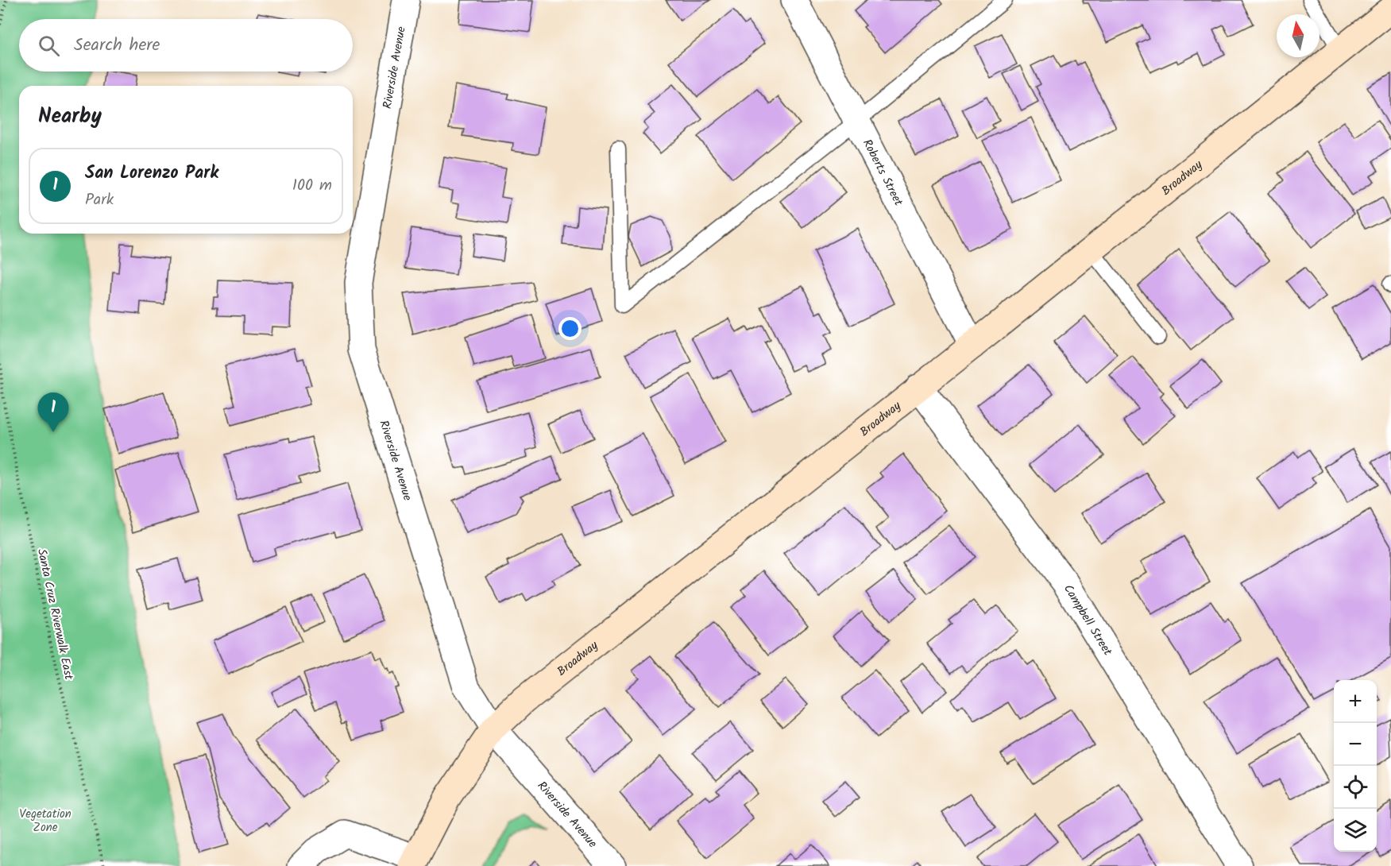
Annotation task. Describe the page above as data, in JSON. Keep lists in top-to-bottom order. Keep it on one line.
{"streets":{"main road":["Broadway"],"street":["Riverside Avenue","Roberts Street","Campbell Street"],"path":["Santa Cruz Riverwalk East"]},"crossings":[["Riverside Avenue","Broadway"],["Roberts Street","Broadway"],["Broadway","Campbell Street"]],"parks":["Vegetation Zone"],"north":"top","page":{"search":"Search here","heading":"Nearby","list":[{"mark":"1","name":"San Lorenzo Park","note":"Park","value":"100 m"}],"pins":"1","map_buttons":["+","−"]}}
